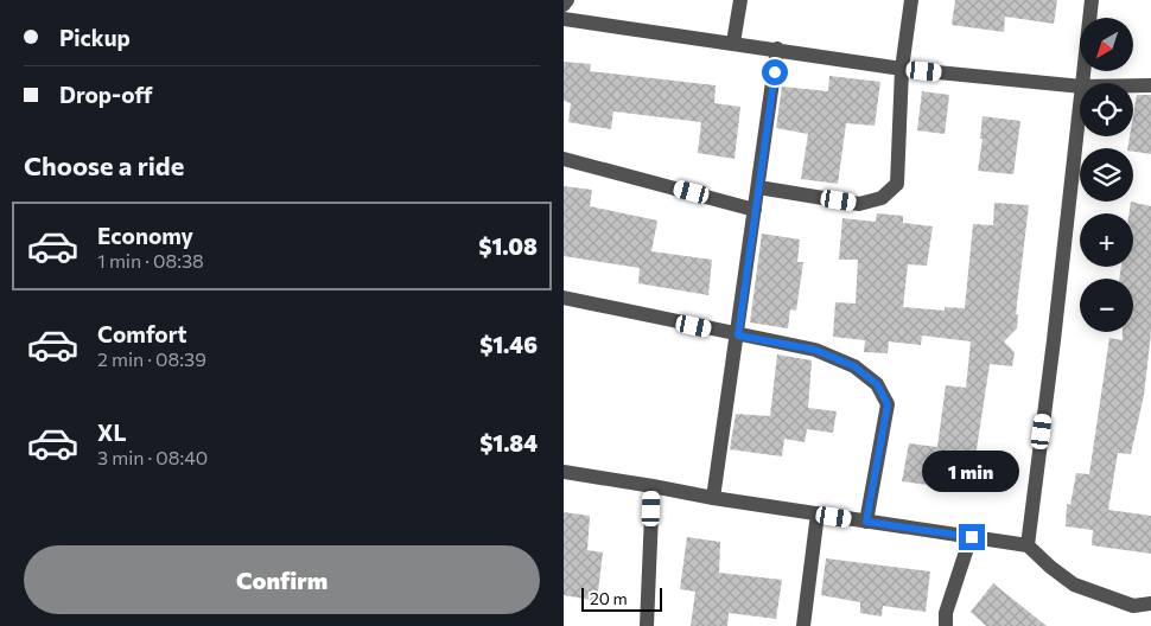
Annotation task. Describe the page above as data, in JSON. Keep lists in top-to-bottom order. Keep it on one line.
{"scale_bar":"20 m","north":"bottom left","page":{"banner":["Pickup","Drop-off"],"map_buttons":["+","−"],"heading":"Choose a ride","list":[{"name":"Economy","note":"1 min · 08:38","value":"$1.08"},{"name":"Comfort","note":"2 min · 08:39","value":"$1.46"},{"name":"XL","note":"3 min · 08:40","value":"$1.84"}],"bubble":"1 min","buttons":"Confirm","scale":"20 m"}}
